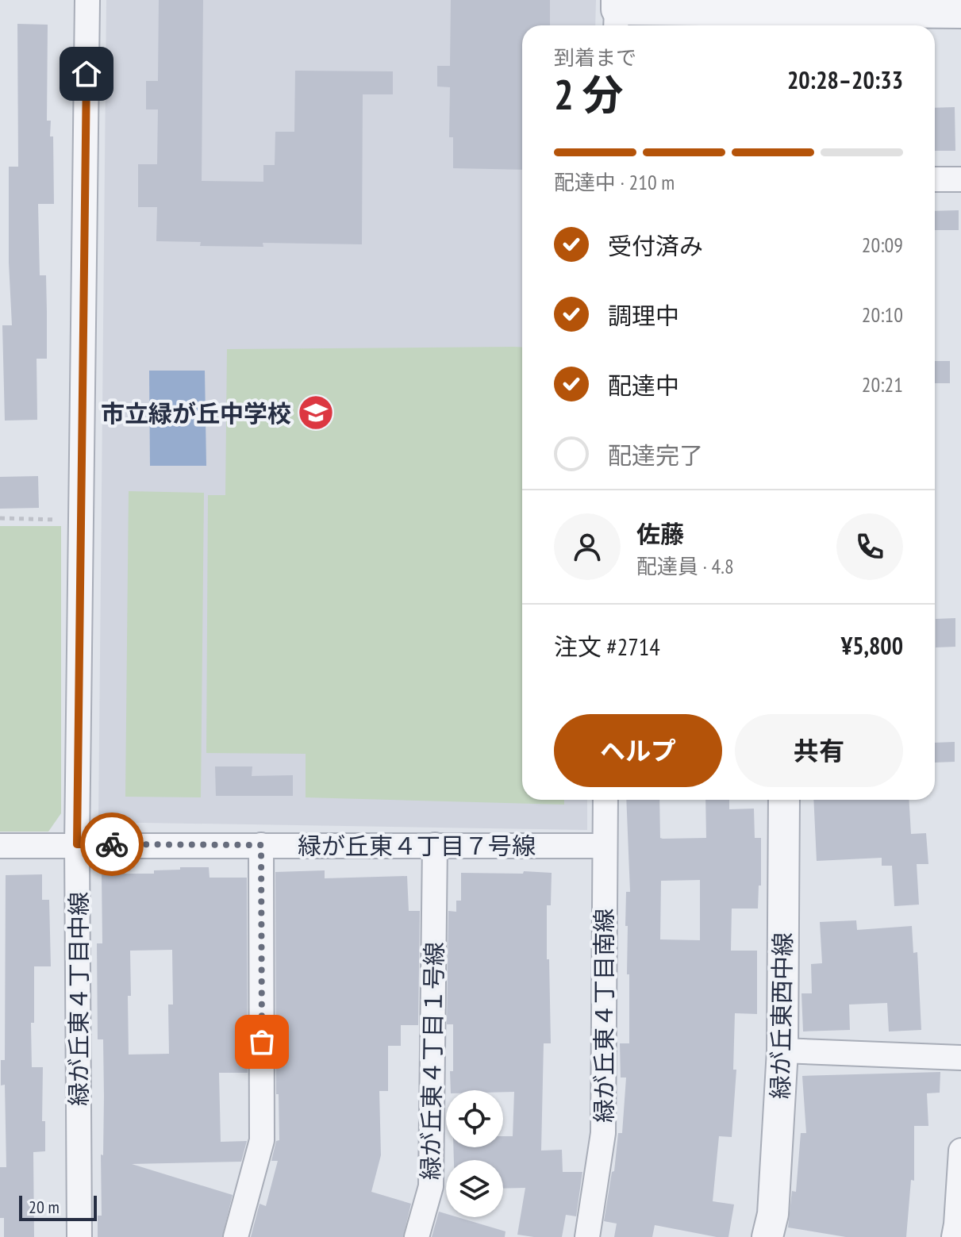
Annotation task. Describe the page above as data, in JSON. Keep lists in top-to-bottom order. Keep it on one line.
{"streets":{"street":["緑が丘東４丁目７号線","緑が丘東４丁目中線","緑が丘東４丁目南線","緑が丘東西中線","緑が丘東４丁目１号線"]},"crossings":[["緑が丘東４丁目７号線","緑が丘東４丁目中線"],["緑が丘東４丁目７号線","緑が丘東４丁目南線"],["緑が丘東４丁目７号線","緑が丘東４丁目１号線"]],"places":{"school or university":["市立緑が丘中学校"]},"scale_bar":"20 m","page":{"heading":["2 分","到着まで","20:28–20:33"],"panel":["佐藤","配達員 · 4.8","注文 #2714","¥5,800"],"bar":"配達中 · 210 m","list":[["受付済み","20:09"],["調理中","20:10"],["配達中","20:21"],"配達完了"],"buttons":["ヘルプ","共有"],"scale":"20 m"}}
